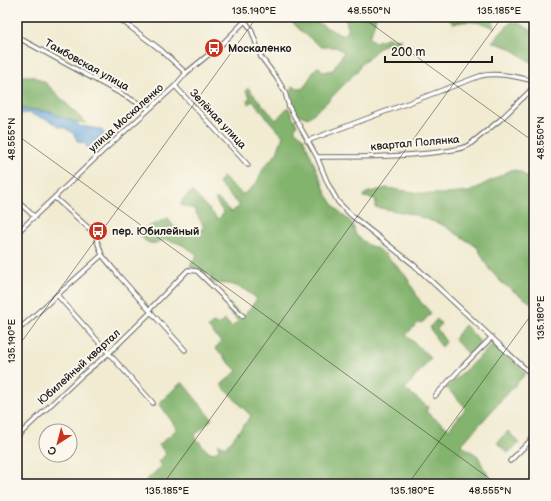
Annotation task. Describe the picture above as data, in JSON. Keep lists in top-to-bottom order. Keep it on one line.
{"streets":{"street":["Тамбовская улица","улица Москаленко","Зелёная улица","квартал Полянка","Юбилейный квартал"]},"crossings":[["Тамбовская улица","улица Москаленко"],["улица Москаленко","Зелёная улица"]],"places":{"bus stop":["Москаленко","пер. Юбилейный"]},"scale_bar":"200 m","north":"bottom left","coordinates":["135.190°E","48.550°N","135.185°E","48.555°N","135.180°E"]}
